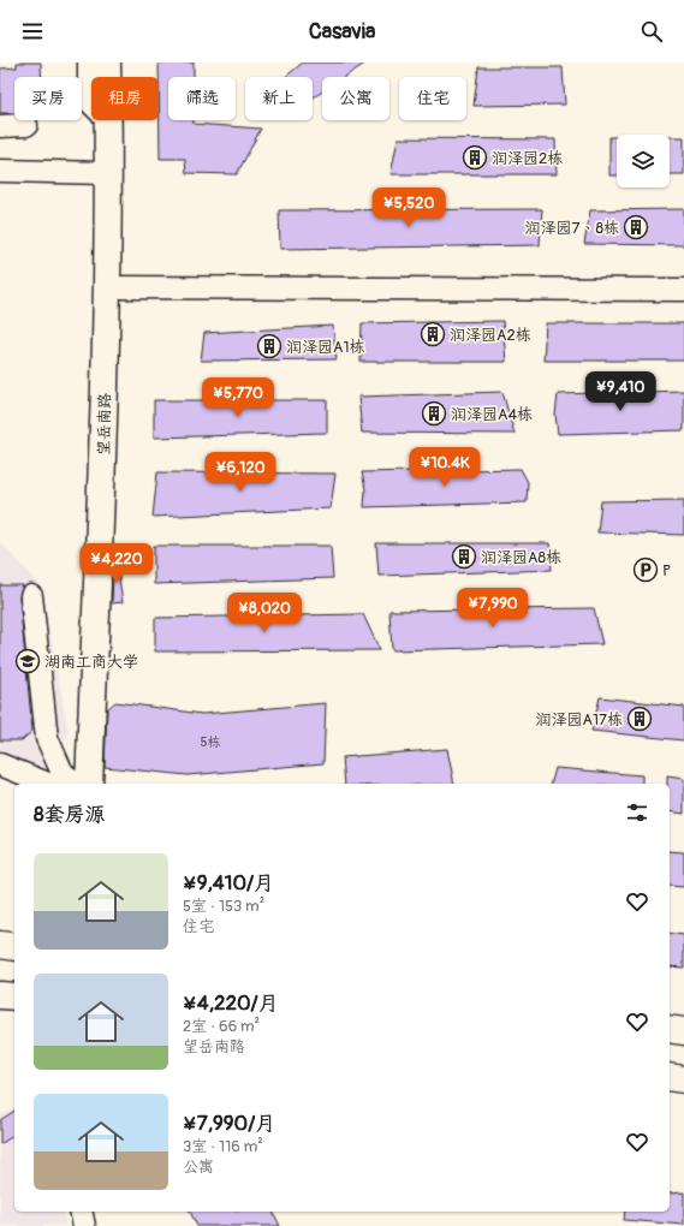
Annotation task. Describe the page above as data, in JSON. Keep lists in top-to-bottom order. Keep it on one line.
{"streets":{"street":["望岳南路"]},"places":{"building":["润泽园2栋","润泽园7、8栋","润泽园A2栋","润泽园A1栋","润泽园A4栋","润泽园A8栋","润泽园A17栋"],"parking":["P"],"school or university":["湖南工商大学"]},"house_numbers":["5栋"],"page":{"header":"Casavia","chip":["买房","租房","筛选","新上","公寓","住宅"],"price":["¥5,520","¥9,410","¥5,770","¥10.4K","¥6,120","¥4,220","¥7,990","¥8,020"],"heading":"8套房源","list":[{"name":"¥9,410/月","note":"5室 · 153 m² · 住宅"},{"name":"¥4,220/月","note":"2室 · 66 m² · 望岳南路"},{"name":"¥7,990/月","note":"3室 · 116 m² · 公寓"}]}}
